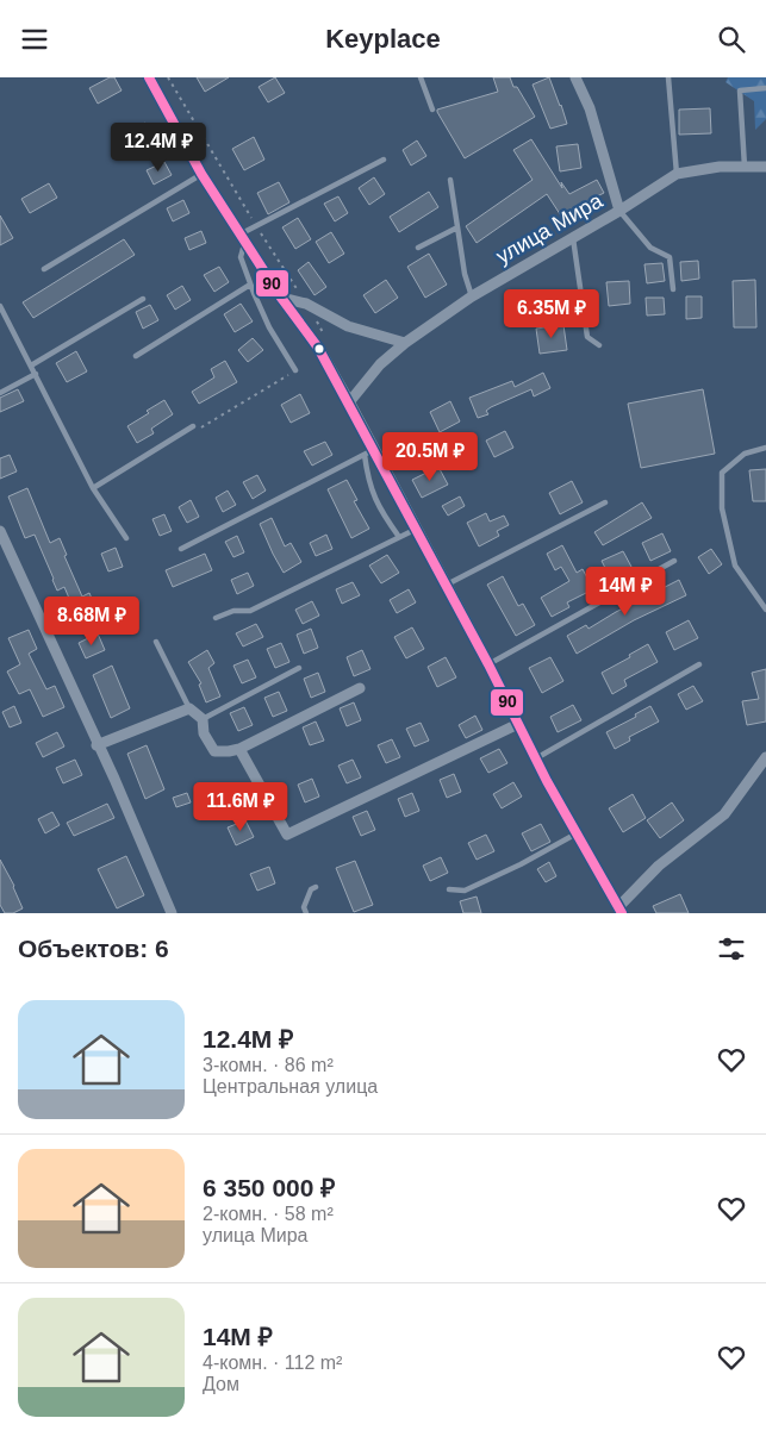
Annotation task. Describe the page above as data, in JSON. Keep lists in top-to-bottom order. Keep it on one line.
{"streets":{"street":["улица Мира"]},"lines":["transit line 90"],"page":{"header":"Keyplace","price":["12.4M ₽","6.35M ₽","20.5M ₽","14M ₽","8.68M ₽","11.6M ₽"],"heading":"Объектов: 6","list":[{"name":"12.4M ₽","note":"3-комн. · 86 m² · Центральная улица"},{"name":"6 350 000 ₽","note":"2-комн. · 58 m² · улица Мира"},{"name":"14M ₽","note":"4-комн. · 112 m² · Дом"}]}}
